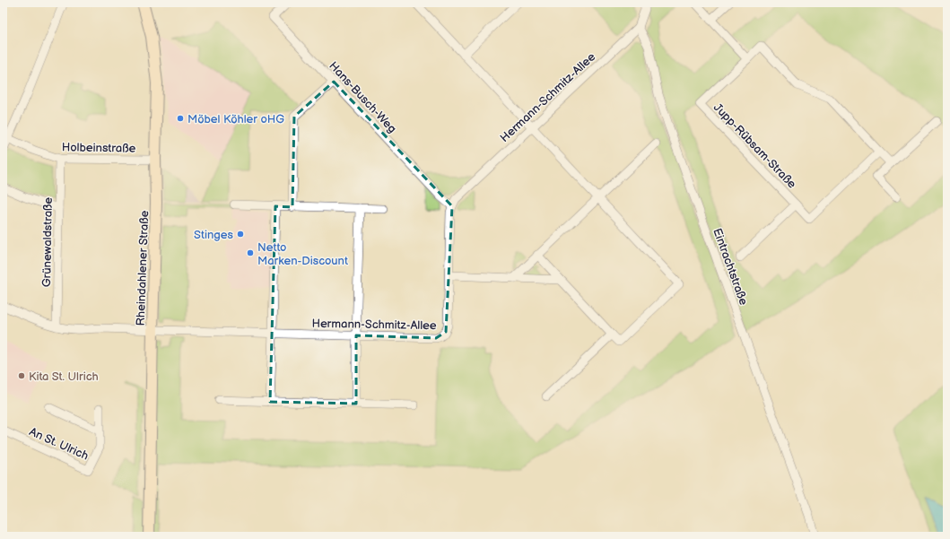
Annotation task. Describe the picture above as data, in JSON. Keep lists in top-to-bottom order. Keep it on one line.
{"streets":{"main road":["Rheindahlener Straße"],"street":["Hans-Busch-Weg","Hermann-Schmitz-Allee","Jupp-Rübsam-Straße","Holbeinstraße","Grünewaldstraße","Eintrachtstraße","An St. Ulrich"]},"crossings":[["Hans-Busch-Weg","Hermann-Schmitz-Allee"],["Hermann-Schmitz-Allee","Grünewaldstraße"],["Hermann-Schmitz-Allee","Eintrachtstraße"],["Hermann-Schmitz-Allee","Rheindahlener Straße"],["Holbeinstraße","Grünewaldstraße"],["Holbeinstraße","Rheindahlener Straße"]],"places":["Möbel Köhler oHG","Stinges","Netto Marken-Discount","Kita St. Ulrich"]}
